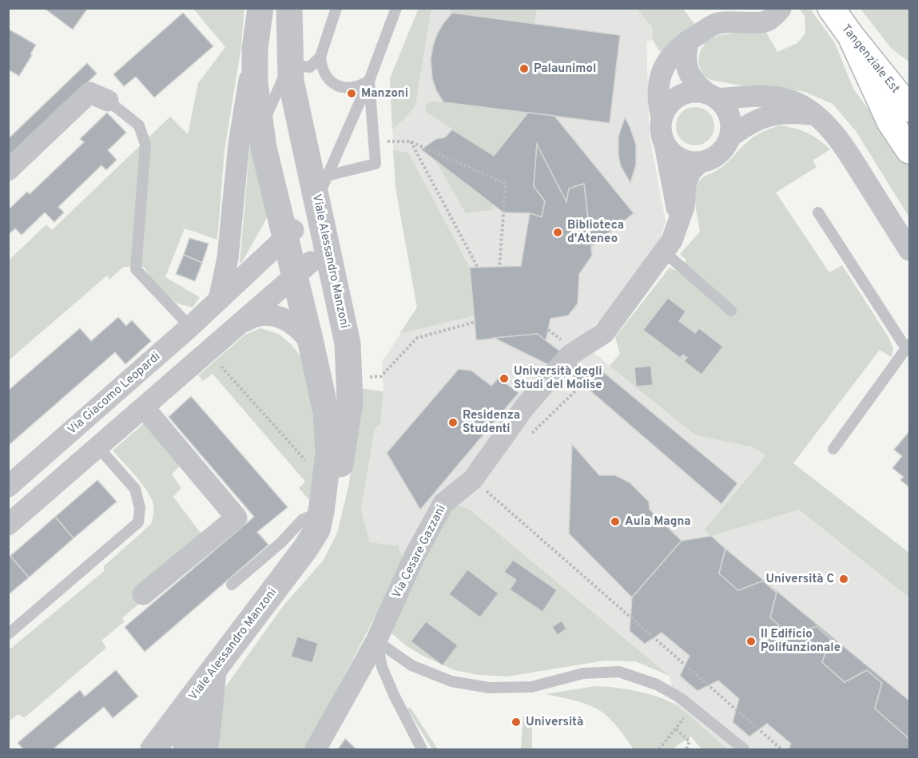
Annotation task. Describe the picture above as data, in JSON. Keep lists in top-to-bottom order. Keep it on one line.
{"streets":{"main road":["Tangenziale Est"],"street":["Viale Alessandro Manzoni","Via Giacomo Leopardi","Via Cesare Gazzani"]},"crossings":[["Viale Alessandro Manzoni","Via Giacomo Leopardi"]],"places":["Palaunimol","Manzoni","Biblioteca d'Ateneo","Università degli Studi del Molise","Residenza Studenti","Aula Magna","Università C","II Edificio Polifunzionale","Università"]}
